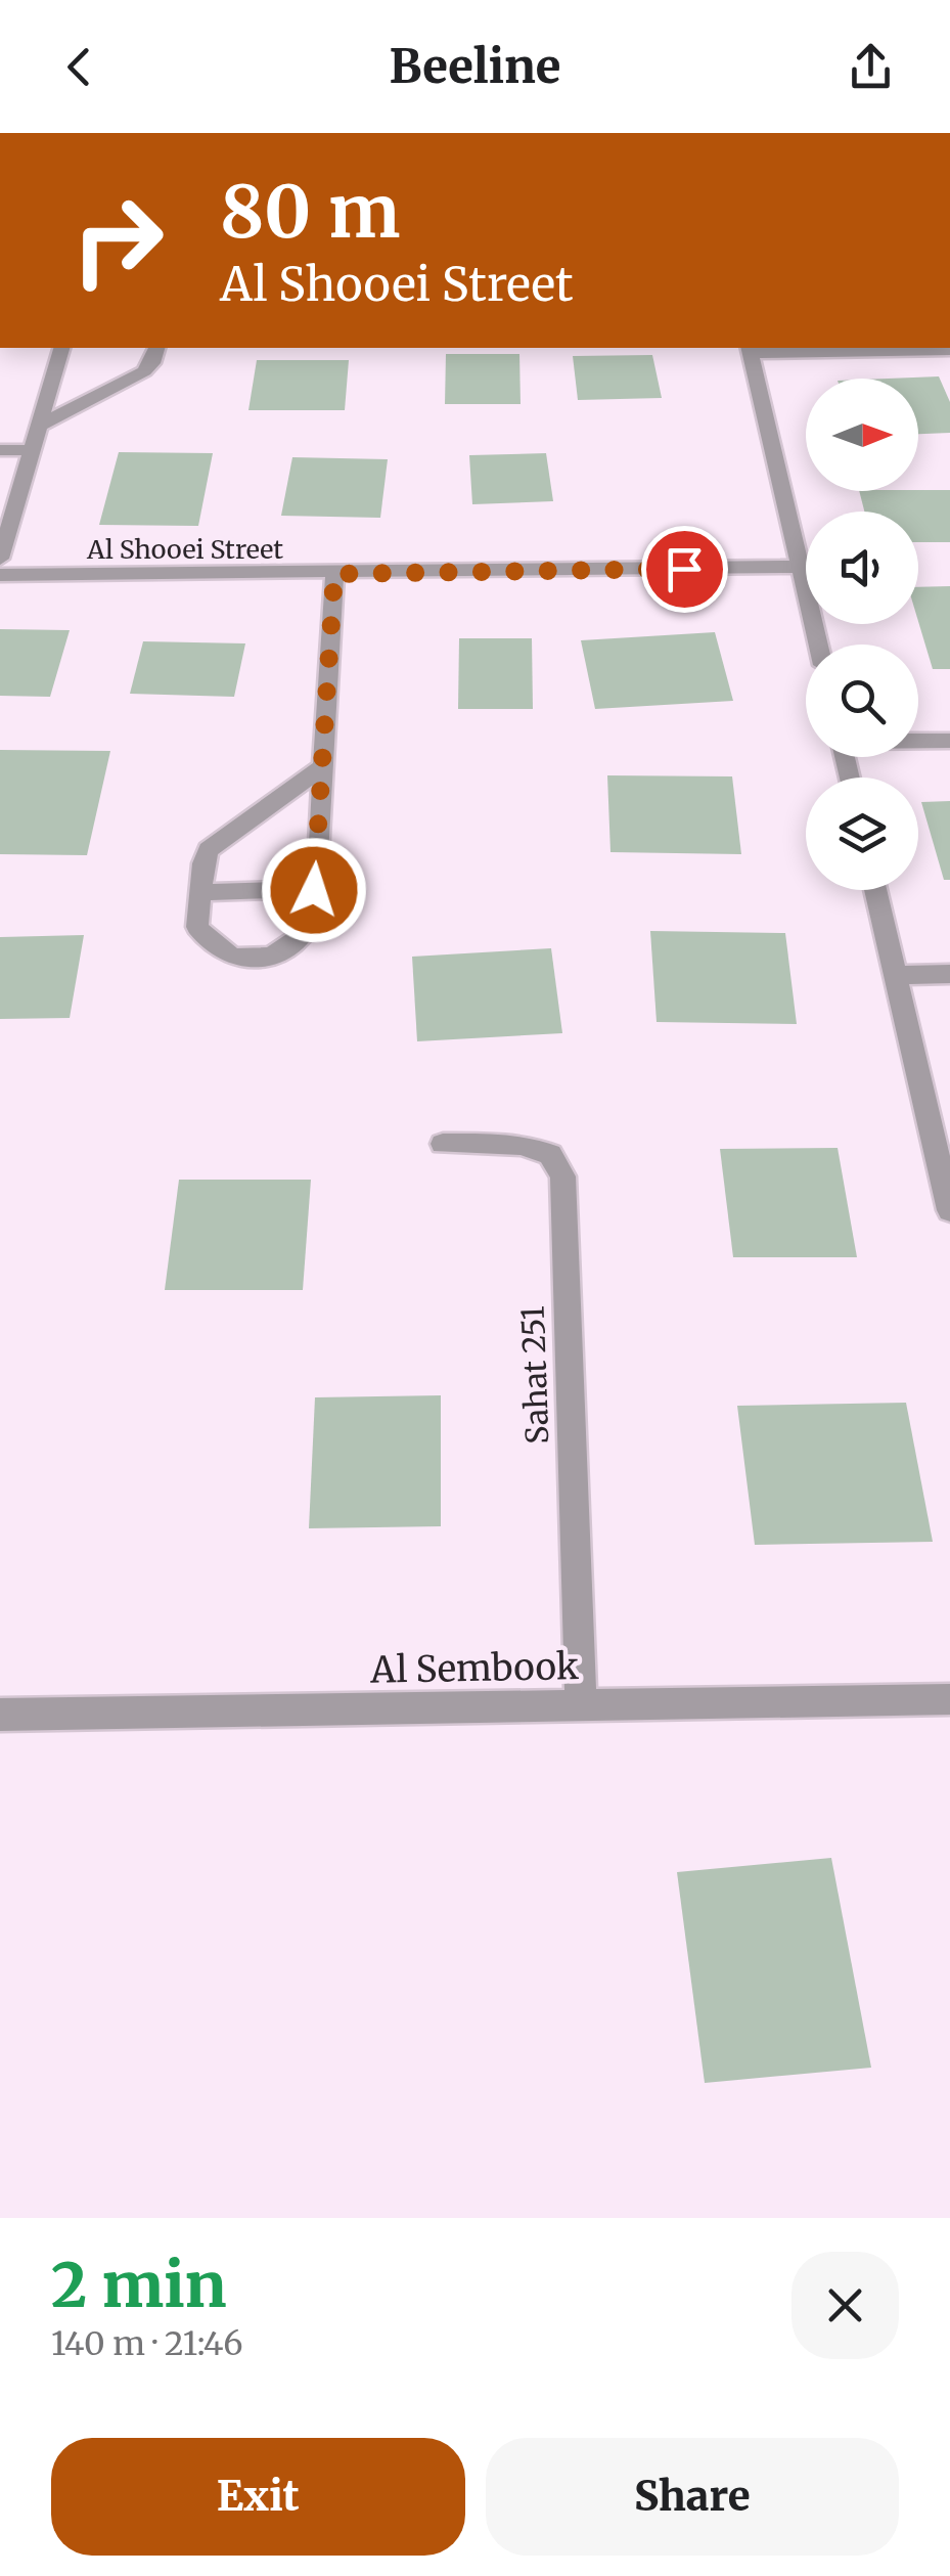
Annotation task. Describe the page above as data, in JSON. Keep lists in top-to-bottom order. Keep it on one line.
{"streets":{"street":["Al Shooei Street","Sahat 251","Al Sembook"]},"crossings":[["Sahat 251","Al Sembook"]],"north":"right","page":{"header":"Beeline","turn":["80 m","Al Shooei Street"],"heading":["2 min","140 m · 21:46"],"buttons":["Exit","Share"]}}
